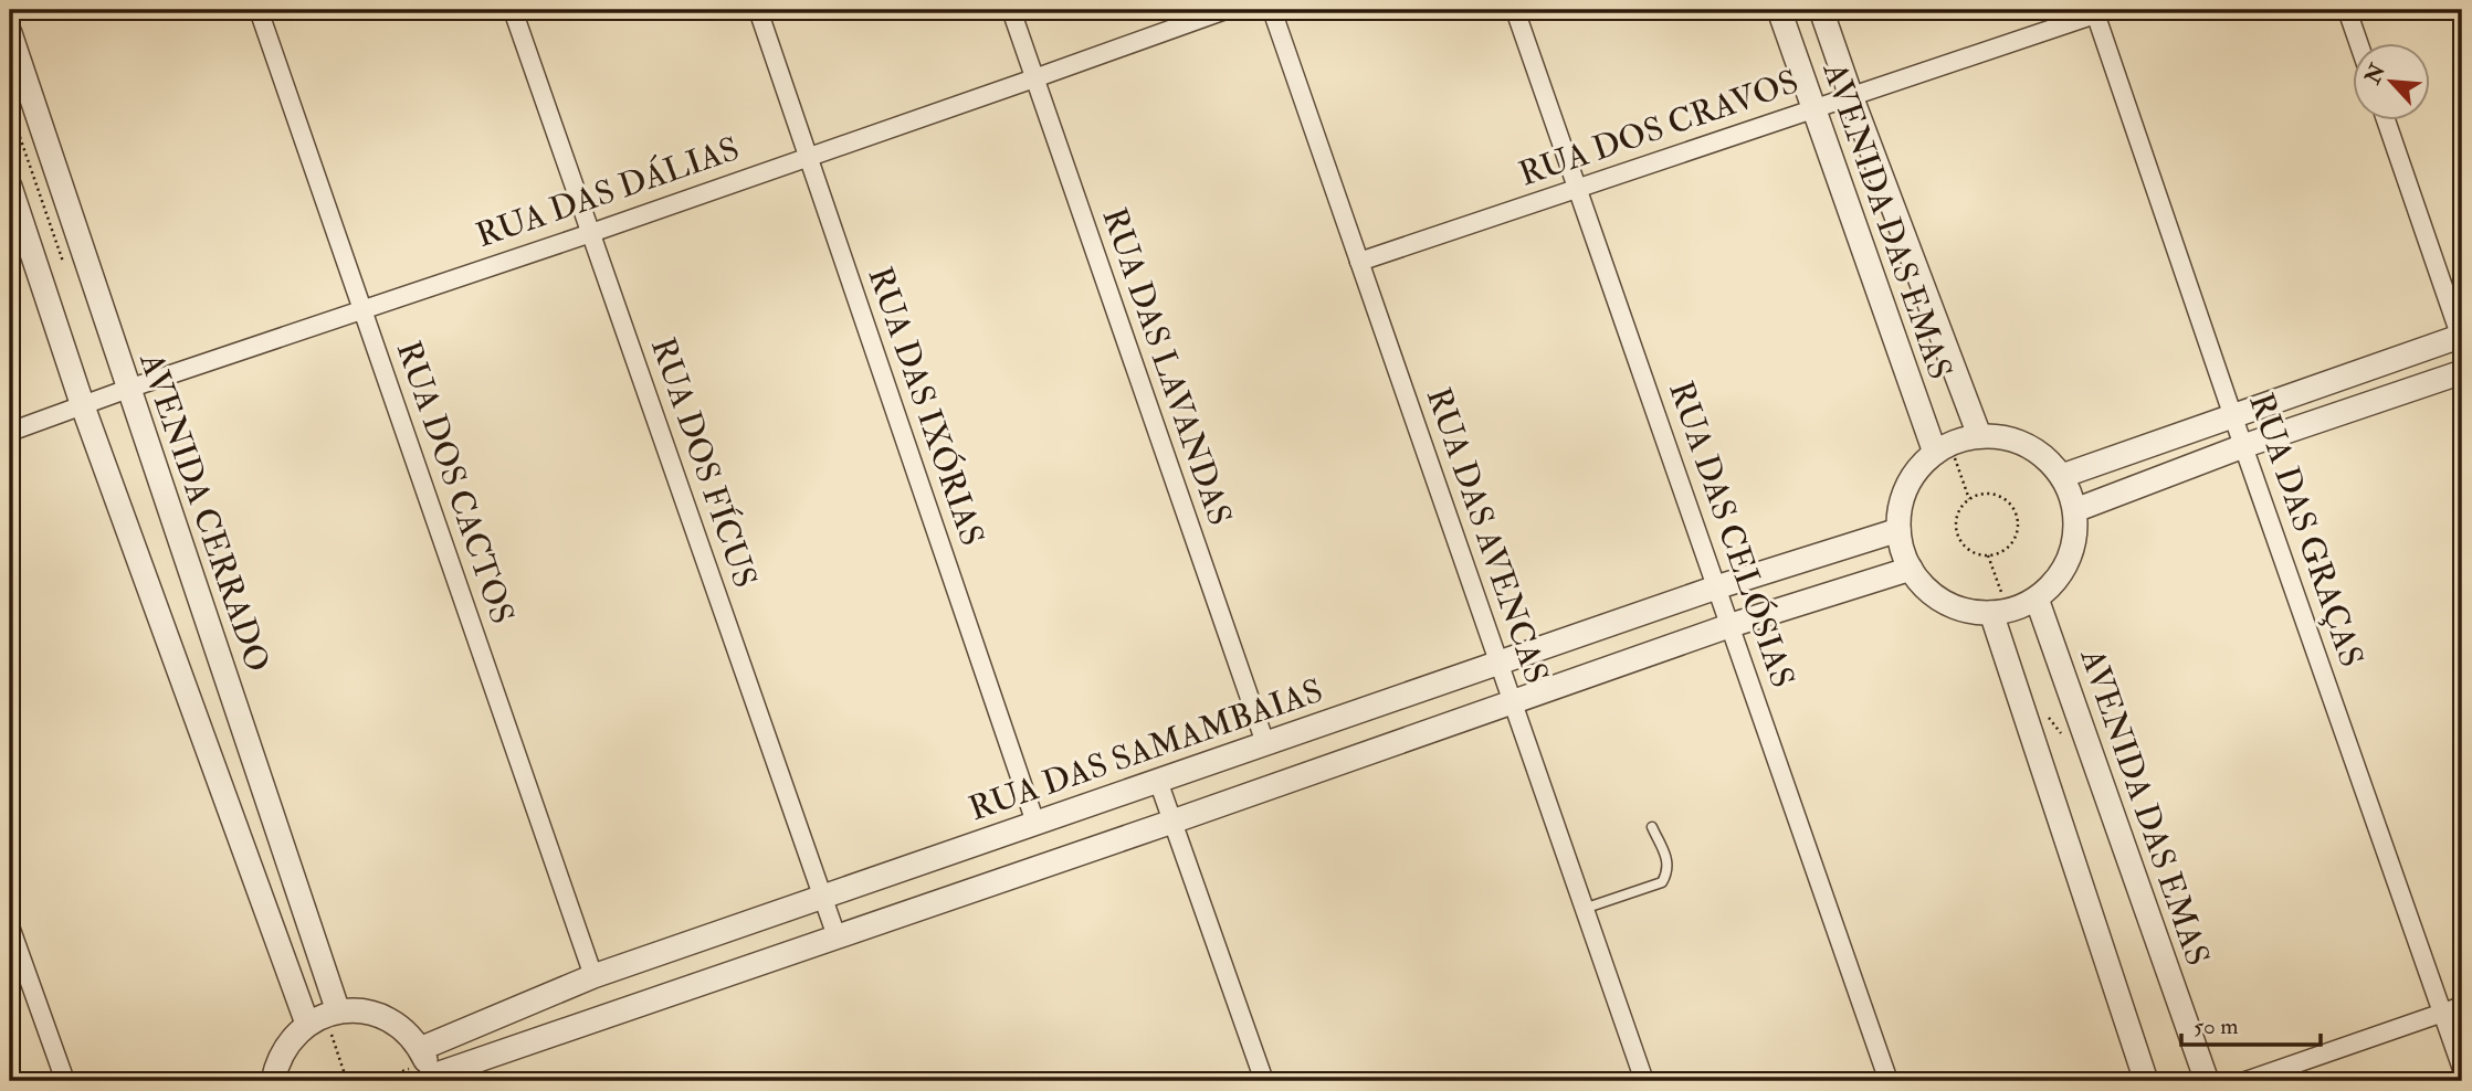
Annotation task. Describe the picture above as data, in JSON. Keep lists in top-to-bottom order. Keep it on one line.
{"streets":{"street":["RUA DOS CRAVOS","RUA DAS DÁLIAS","AVENIDA DAS EMAS","RUA DAS LAVANDAS","RUA DAS IXÓRIAS","RUA DOS FÍCUS","RUA DOS CACTOS","AVENIDA CERRADO","RUA DAS GRAÇAS","RUA DAS CELÓSIAS","RUA DAS AVENCAS","RUA DAS SAMAMBAIAS"]},"crossings":[["RUA DOS CRAVOS","AVENIDA DAS EMAS"],["RUA DOS CRAVOS","RUA DAS GRAÇAS"],["RUA DOS CRAVOS","RUA DAS CELÓSIAS"],["RUA DOS CRAVOS","RUA DAS AVENCAS"],["RUA DAS DÁLIAS","RUA DAS LAVANDAS"],["RUA DAS DÁLIAS","RUA DAS IXÓRIAS"],["RUA DAS DÁLIAS","RUA DOS FÍCUS"],["RUA DAS DÁLIAS","RUA DOS CACTOS"],["RUA DAS DÁLIAS","AVENIDA CERRADO"],["RUA DAS LAVANDAS","RUA DAS SAMAMBAIAS"],["RUA DAS IXÓRIAS","RUA DAS SAMAMBAIAS"],["RUA DOS FÍCUS","RUA DAS SAMAMBAIAS"],["RUA DOS CACTOS","RUA DAS SAMAMBAIAS"],["RUA DAS CELÓSIAS","RUA DAS SAMAMBAIAS"],["RUA DAS AVENCAS","RUA DAS SAMAMBAIAS"]],"scale_bar":"50 m","north":"top left"}
